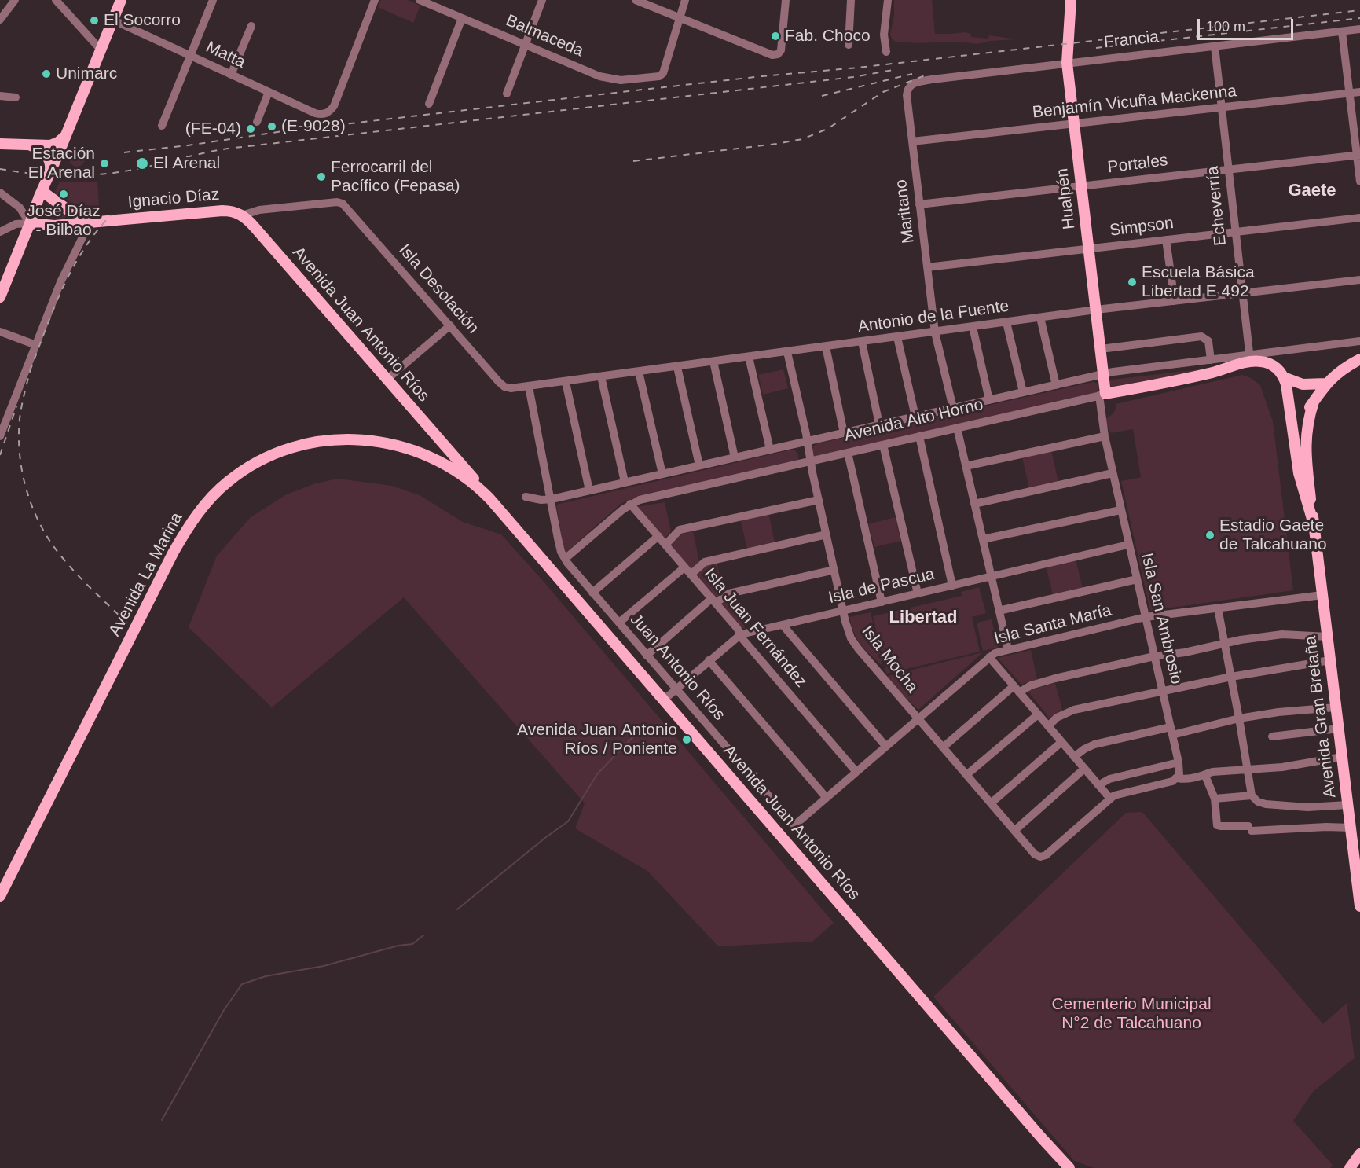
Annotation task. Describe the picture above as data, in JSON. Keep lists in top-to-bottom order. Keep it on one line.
{"streets":{"main road":["Ignacio Díaz","Hualpén","Avenida Juan Antonio Ríos","Avenida Alto Horno","Avenida La Marina","Avenida Gran Bretaña"],"street":["Balmaceda","Francia","Matta","Benjamín Vicuña Mackenna","Portales","Echeverría","Maritano","Simpson","Isla Desolación","Antonio de la Fuente","Isla de Pascua","Isla San Ambrosio","Isla Santa María","Isla Juan Fernández","Isla Mocha","Juan Antonio Ríos"]},"crossings":[["Francia","Hualpén"],["Francia","Echeverría"],["Francia","Maritano"],["Benjamín Vicuña Mackenna","Hualpén"],["Benjamín Vicuña Mackenna","Echeverría"],["Benjamín Vicuña Mackenna","Maritano"],["Portales","Hualpén"],["Portales","Echeverría"],["Portales","Maritano"],["Ignacio Díaz","Isla Desolación"],["Ignacio Díaz","Avenida Juan Antonio Ríos"],["Hualpén","Simpson"],["Hualpén","Antonio de la Fuente"],["Hualpén","Avenida Alto Horno"],["Hualpén","Isla San Ambrosio"],["Echeverría","Simpson"],["Echeverría","Antonio de la Fuente"],["Echeverría","Avenida Alto Horno"],["Maritano","Simpson"],["Maritano","Antonio de la Fuente"],["Maritano","Avenida Alto Horno"],["Isla Desolación","Antonio de la Fuente"],["Antonio de la Fuente","Isla Mocha"],["Avenida Juan Antonio Ríos","Avenida La Marina"],["Avenida Juan Antonio Ríos","Isla de Pascua"],["Avenida Alto Horno","Isla San Ambrosio"],["Avenida Alto Horno","Isla Juan Fernández"],["Avenida Alto Horno","Isla Mocha"],["Avenida Alto Horno","Juan Antonio Ríos"],["Avenida Alto Horno","Avenida Gran Bretaña"],["Isla de Pascua","Isla San Ambrosio"],["Isla de Pascua","Isla Juan Fernández"],["Isla de Pascua","Isla Mocha"],["Isla de Pascua","Juan Antonio Ríos"],["Isla San Ambrosio","Isla Santa María"],["Isla Santa María","Isla Juan Fernández"],["Isla Santa María","Isla Mocha"],["Isla Santa María","Juan Antonio Ríos"],["Isla Santa María","Avenida Gran Bretaña"]],"districts":["Gaete","Libertad"],"parks":["Cementerio Municipal N°2 de Talcahuano"],"places":["El Socorro","Fab. Choco","Unimarc","(E-9028)","(FE-04)","Estación El Arenal","El Arenal","Ferrocarril del Pacífico (Fepasa)","José Díaz - Bilbao","Escuela Básica Libertad E 492","Estadio Gaete de Talcahuano","Avenida Juan Antonio Ríos / Poniente"],"scale_bar":"100 m"}
